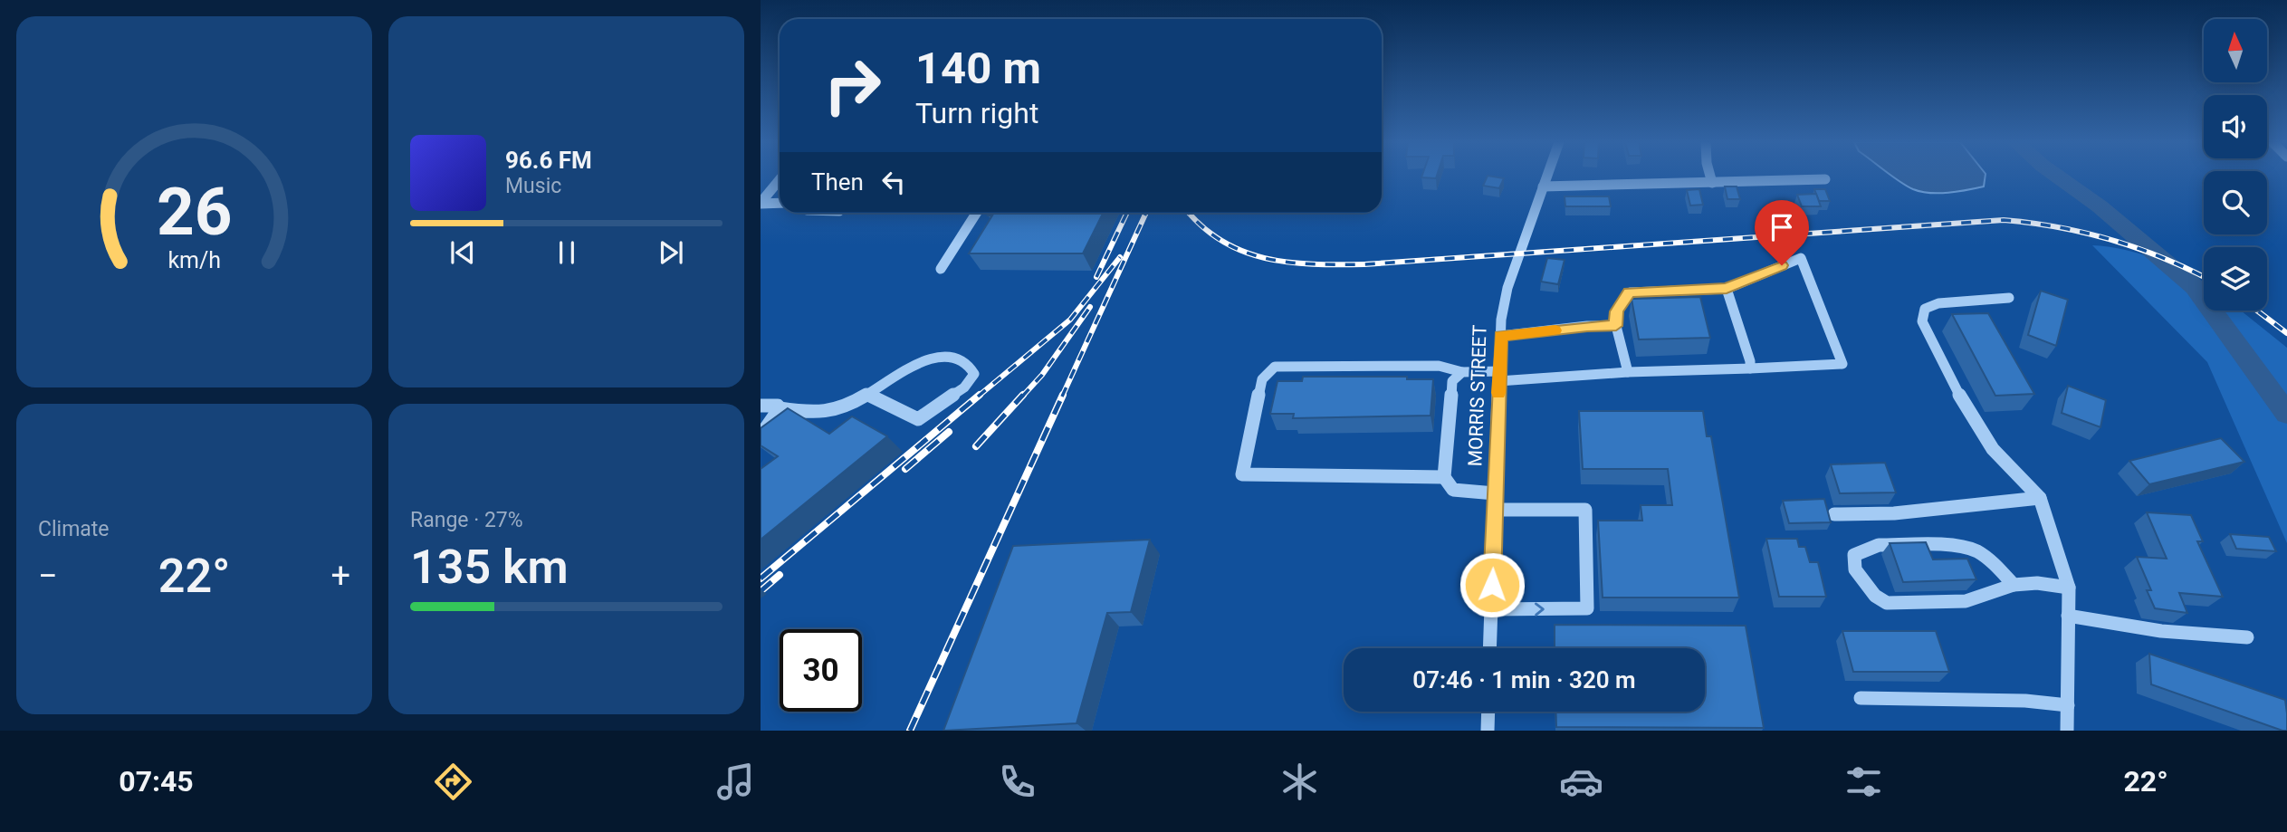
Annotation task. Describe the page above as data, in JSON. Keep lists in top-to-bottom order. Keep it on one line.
{"streets":{"street":["MORRIS STREET"]},"north":"top","page":{"turn":["140 m","Turn right"],"song":["96.6 FM","Music"],"then":"Then","tile":["Climate",["Range · 27%","135 km"]],"heat":["−","22°","+"],"limit":"30","trip":"07:46 · 1 min · 320 m","tabs":["07:45","22°"],"gauge":["26","km/h"]}}
